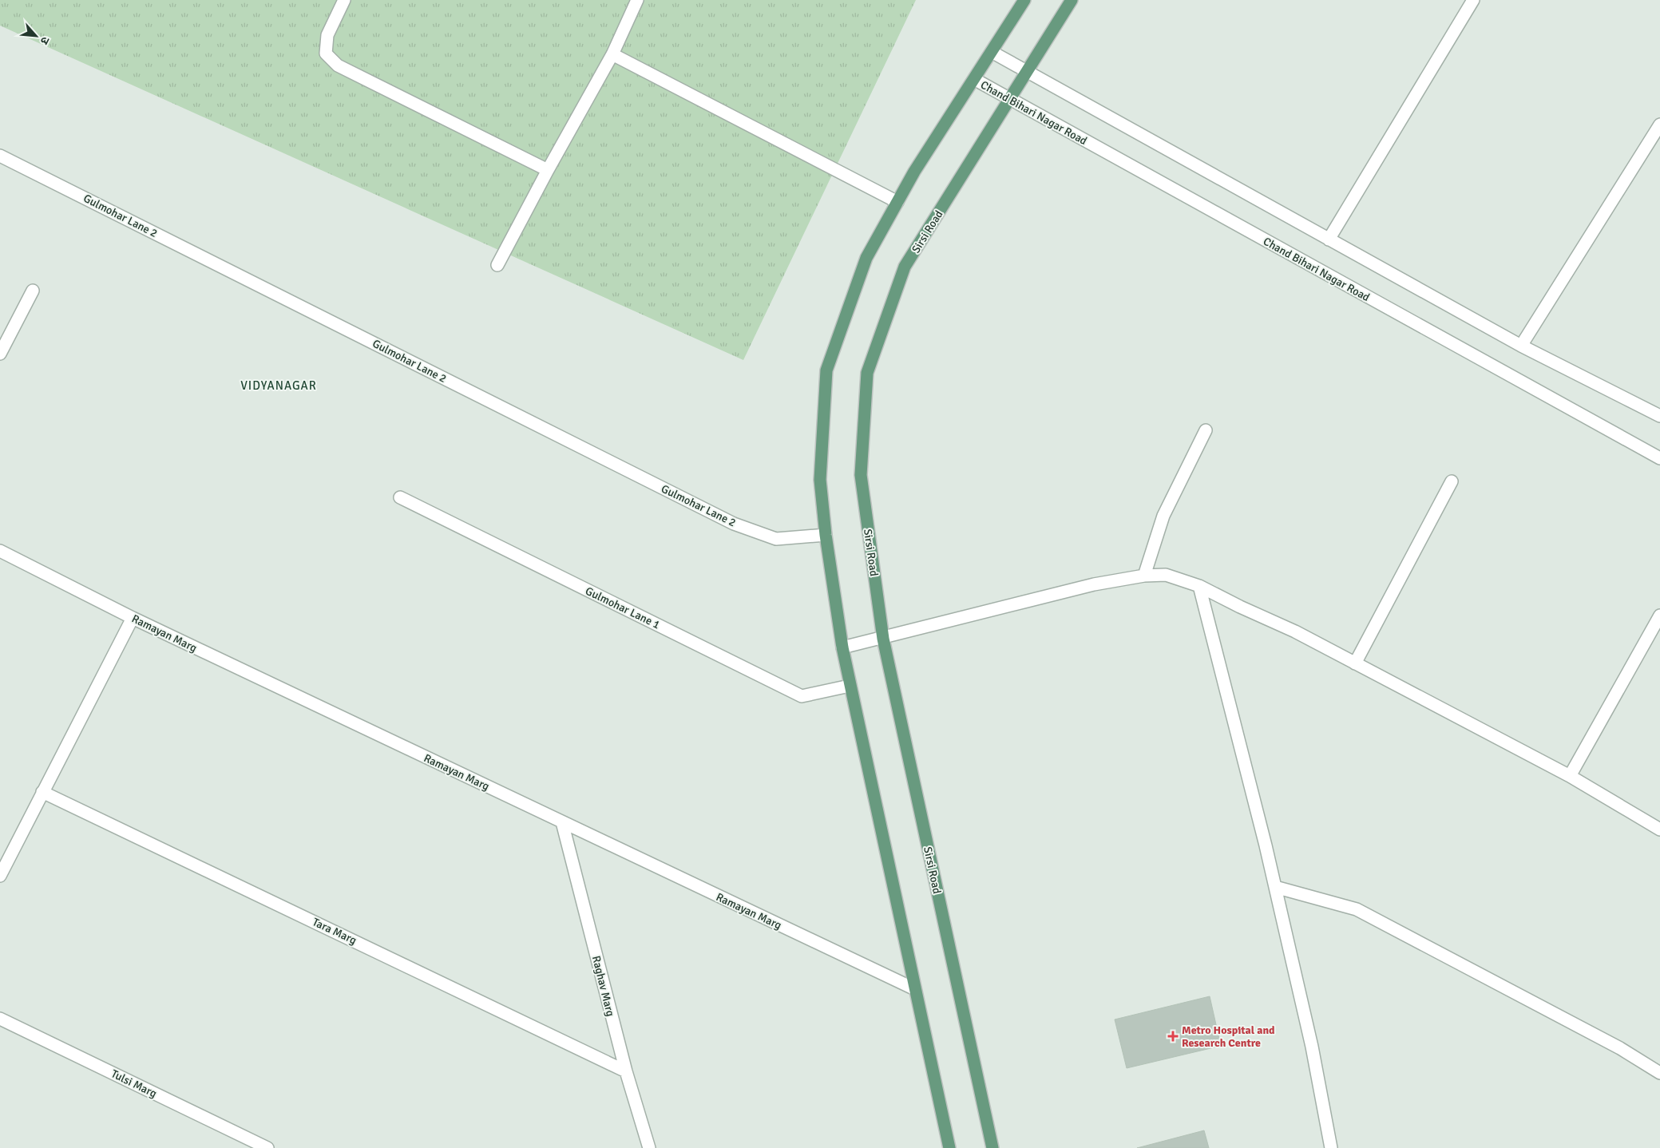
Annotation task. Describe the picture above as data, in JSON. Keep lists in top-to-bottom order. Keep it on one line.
{"streets":{"main road":["Sirsi Road"],"street":["Chand Bihari Nagar Road","Gulmohar Lane 2","Gulmohar Lane 1","Ramayan Marg","Tara Marg","Raghav Marg","Tulsi Marg"]},"crossings":[["Chand Bihari Nagar Road","Sirsi Road"],["Ramayan Marg","Raghav Marg"],["Tara Marg","Raghav Marg"]],"districts":["VIDYANAGAR"],"places":{"health":["Metro Hospital and Research Centre"]},"north":"bottom right"}
